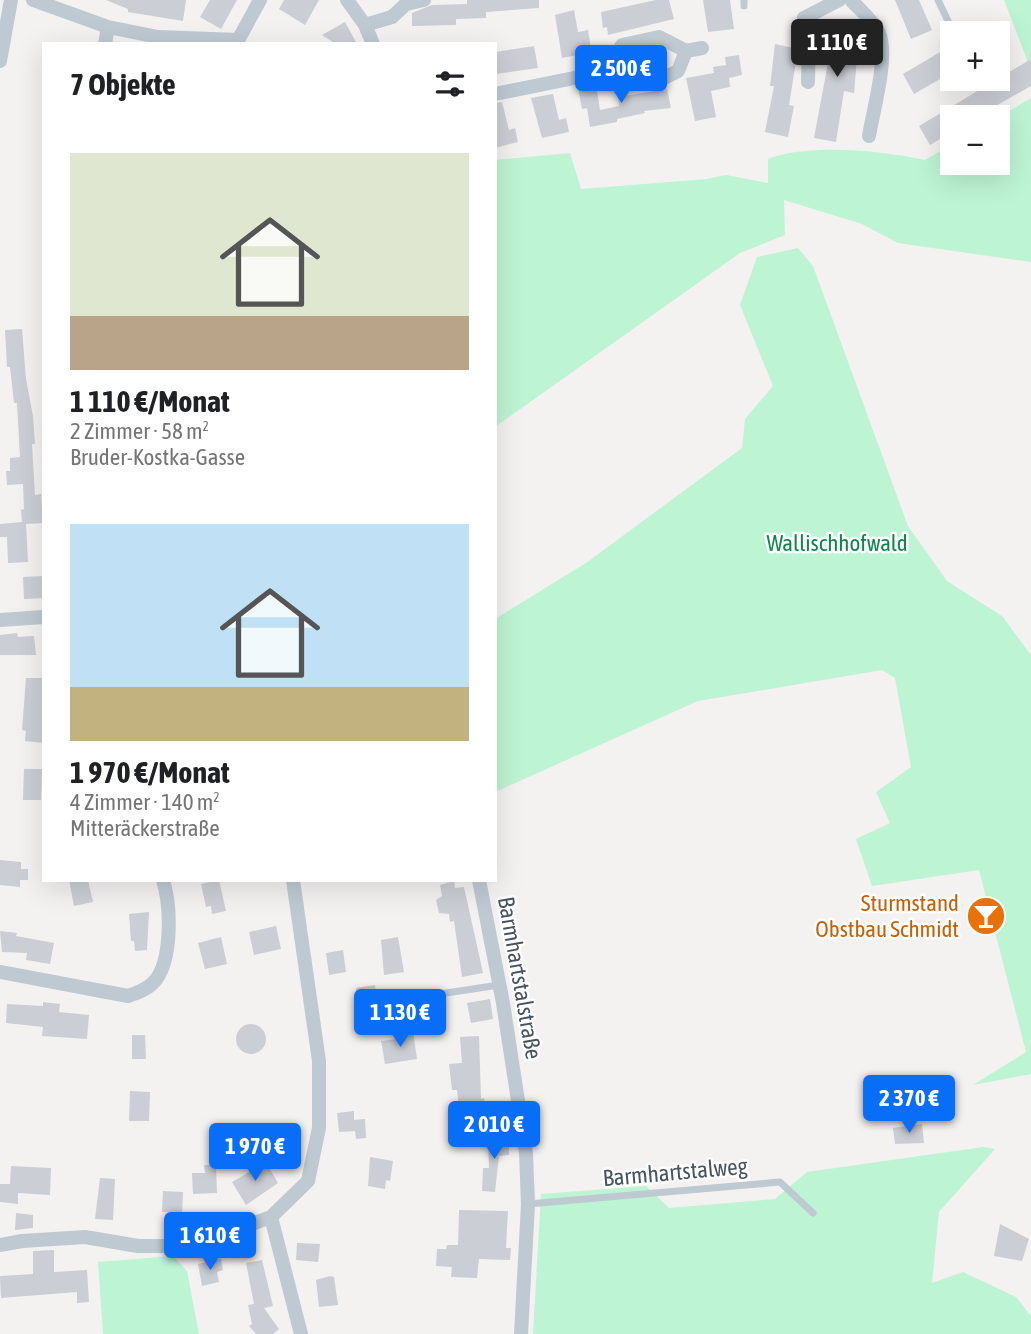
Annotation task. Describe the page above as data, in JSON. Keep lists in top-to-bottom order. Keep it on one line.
{"streets":{"street":["Barmhartstalstraße"],"lane":["Barmhartstalweg"]},"crossings":[["Barmhartstalstraße","Barmhartstalweg"]],"parks":["Wallischhofwald"],"places":{"bar":["Sturmstand Obstbau Schmidt"]},"page":{"price":["1 110 €","2 500 €","1 130 €","2 370 €","2 010 €","1 970 €","1 610 €"],"map_buttons":["+","−"],"heading":"7 Objekte","list":[{"name":"1 110 €/Monat","note":"2 Zimmer · 58 m² · Bruder-Kostka-Gasse"},{"name":"1 970 €/Monat","note":"4 Zimmer · 140 m² · Mitteräckerstraße"}]}}
